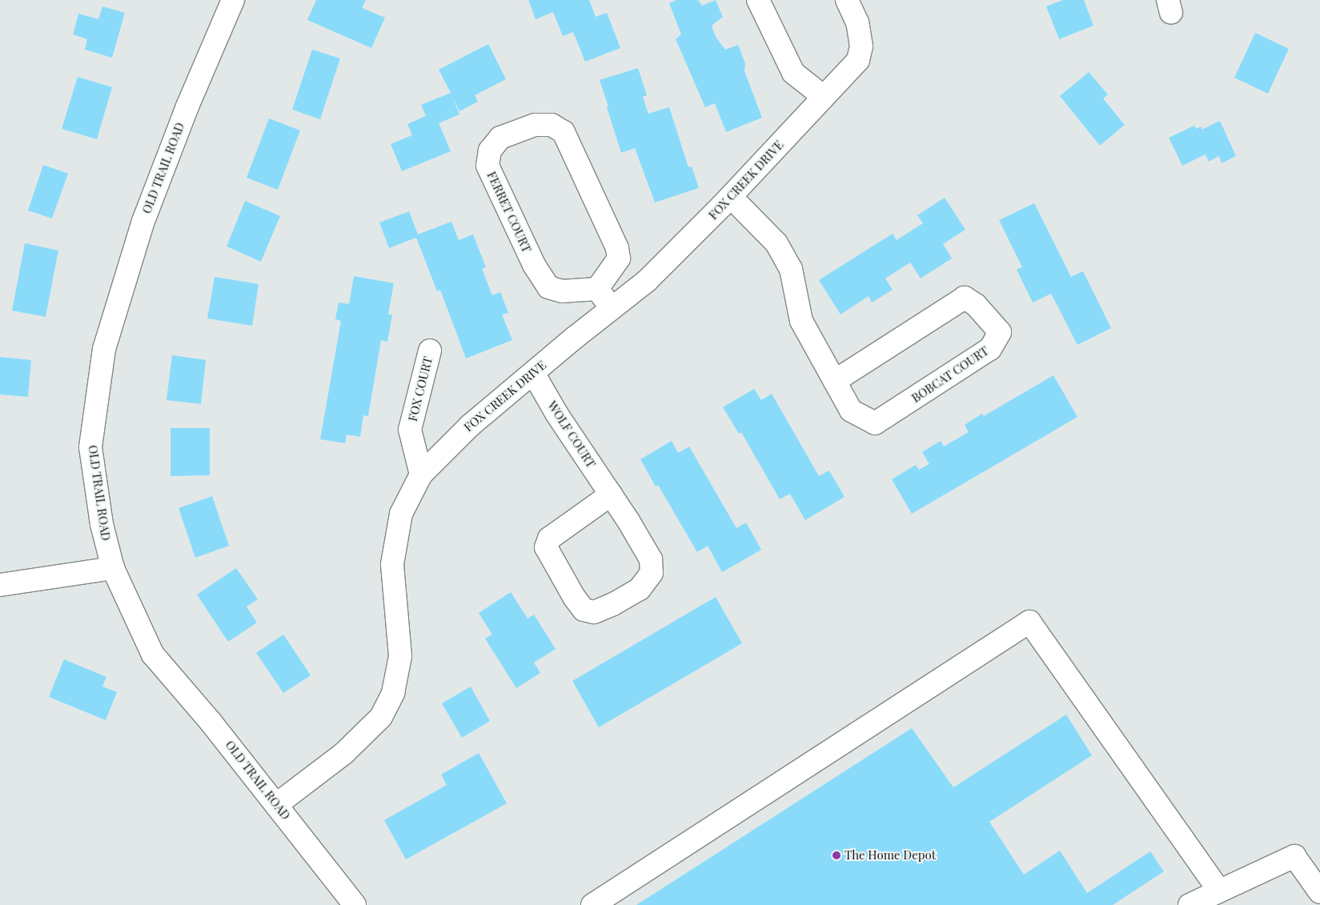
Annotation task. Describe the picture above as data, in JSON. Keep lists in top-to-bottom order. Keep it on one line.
{"streets":{"street":["OLD TRAIL ROAD","FOX CREEK DRIVE","FERRET COURT","BOBCAT COURT","FOX COURT","WOLF COURT"]},"crossings":[["OLD TRAIL ROAD","FOX CREEK DRIVE"],["FOX CREEK DRIVE","BOBCAT COURT"],["FOX CREEK DRIVE","FOX COURT"],["FOX CREEK DRIVE","WOLF COURT"]],"places":["The Home Depot"]}
